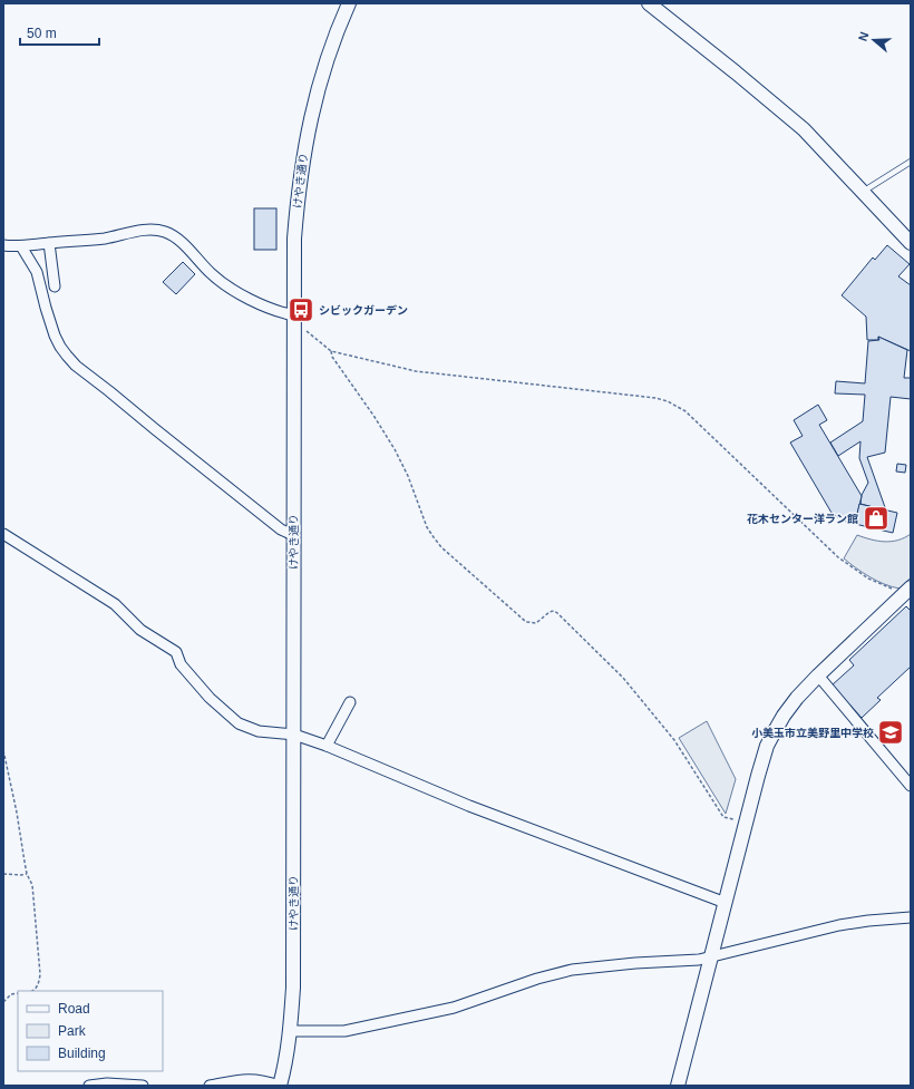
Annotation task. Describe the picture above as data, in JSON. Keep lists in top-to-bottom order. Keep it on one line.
{"streets":{"street":["けやき通り"]},"places":{"bus stop":["シビックガーデン"],"shop":["花木センター洋ラン館"],"school or university":["小美玉市立美野里中学校"]},"legend":["Road","Park","Building"],"scale_bar":"50 m","north":"left"}
